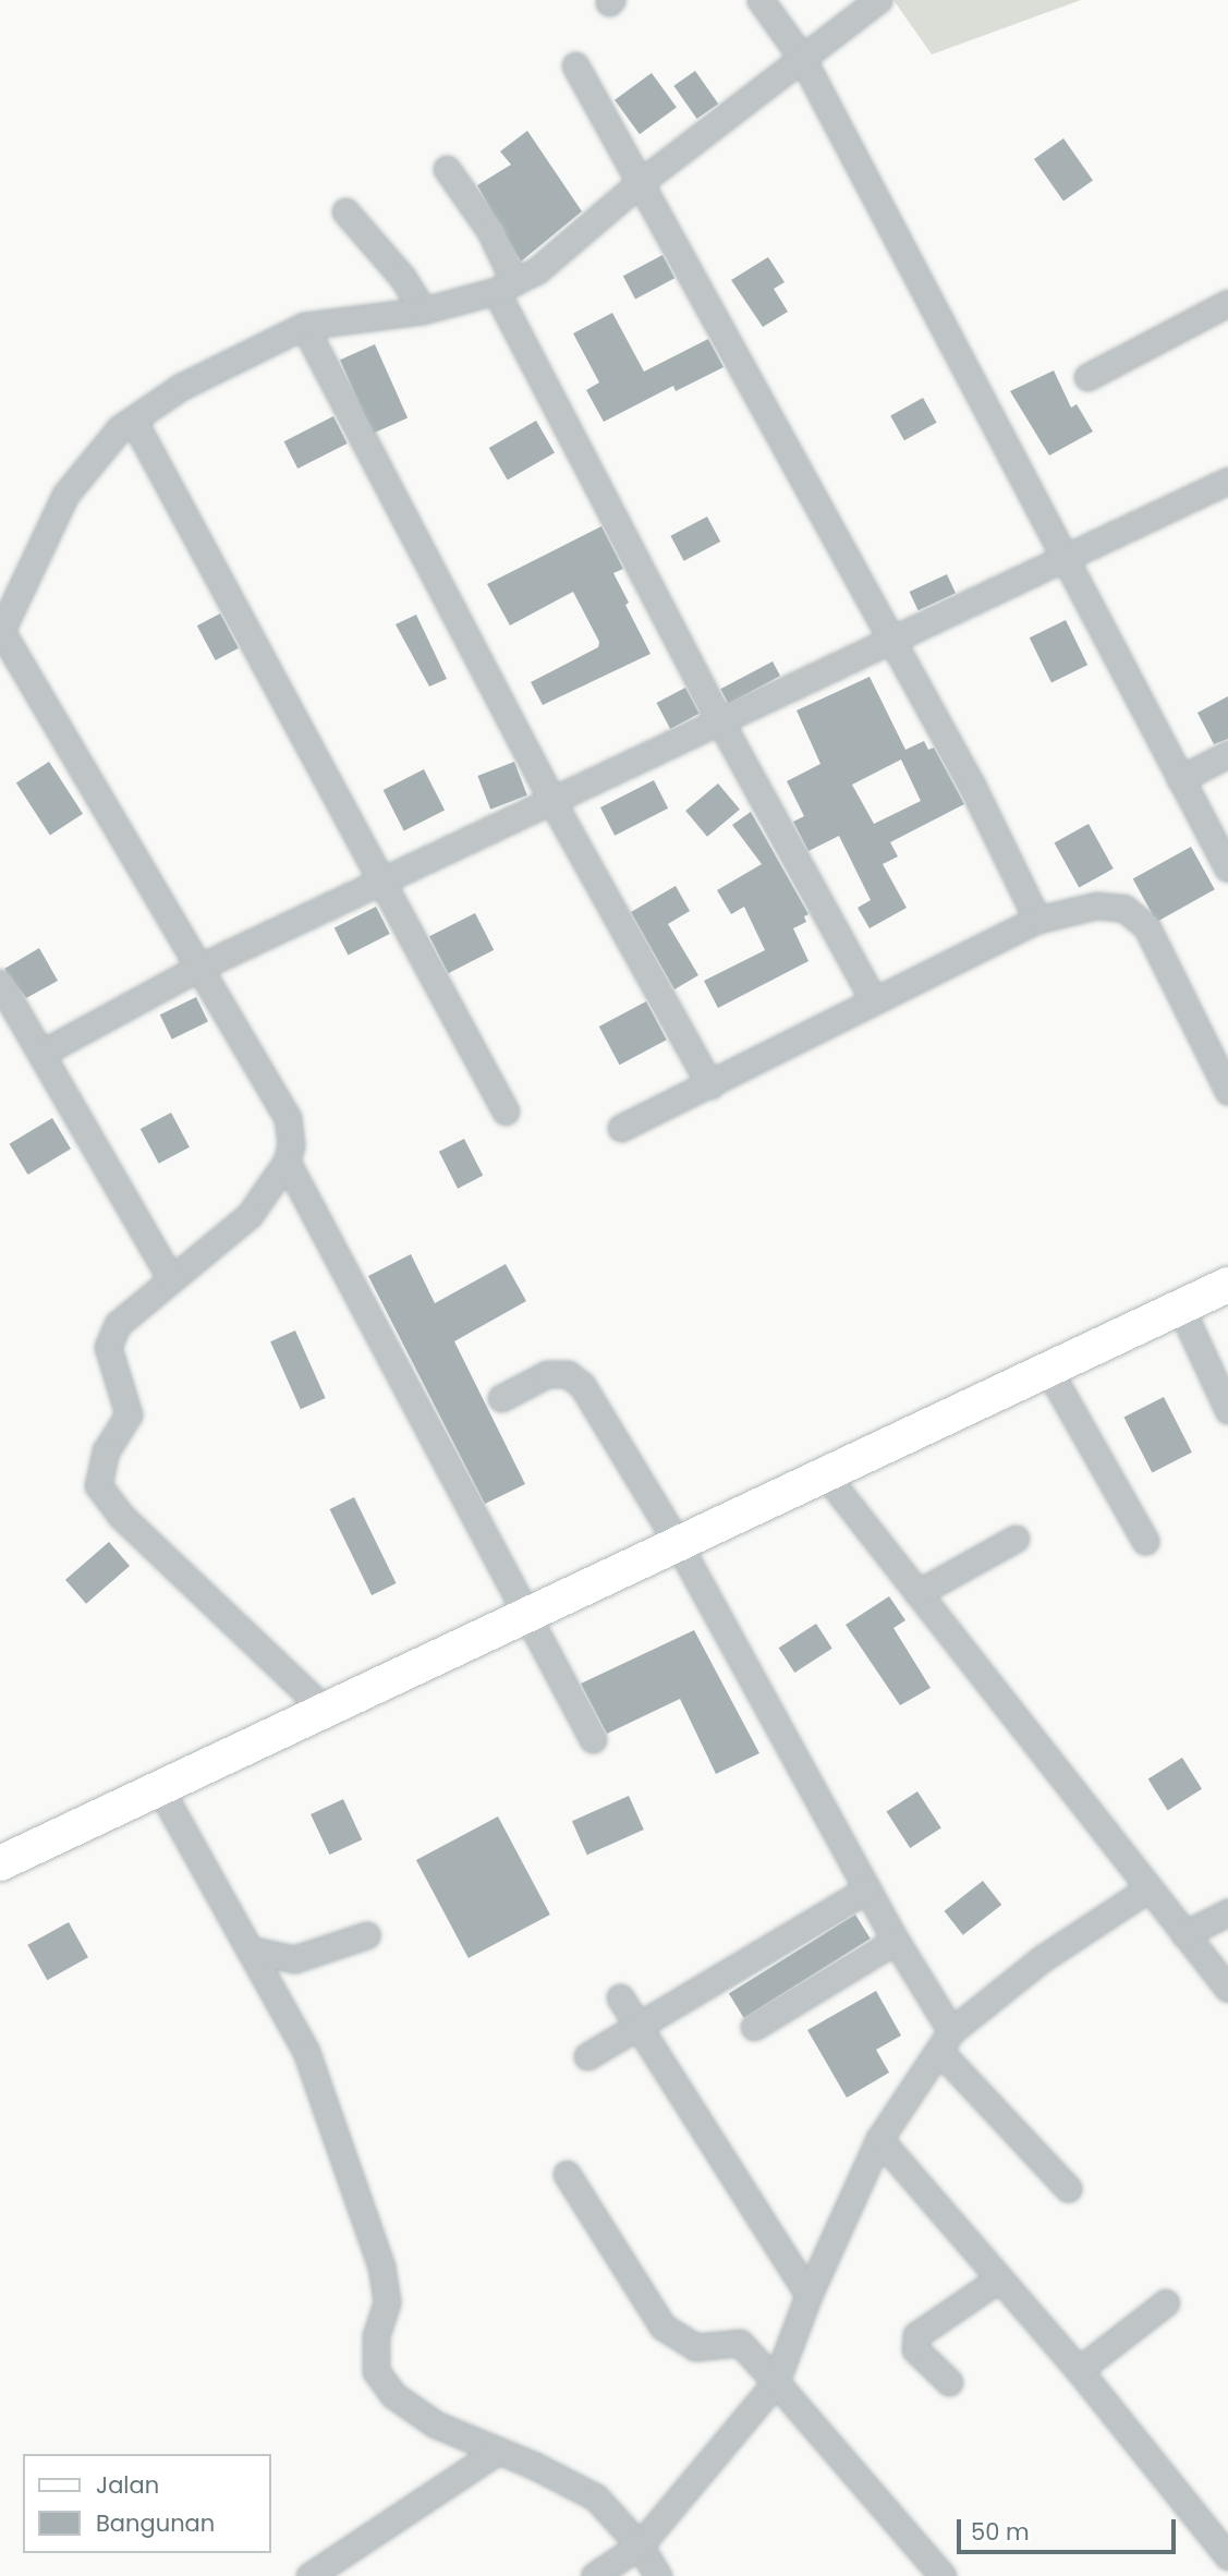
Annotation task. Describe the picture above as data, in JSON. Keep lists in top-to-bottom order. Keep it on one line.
{"legend":["Jalan","Bangunan"],"scale_bar":"50 m"}
